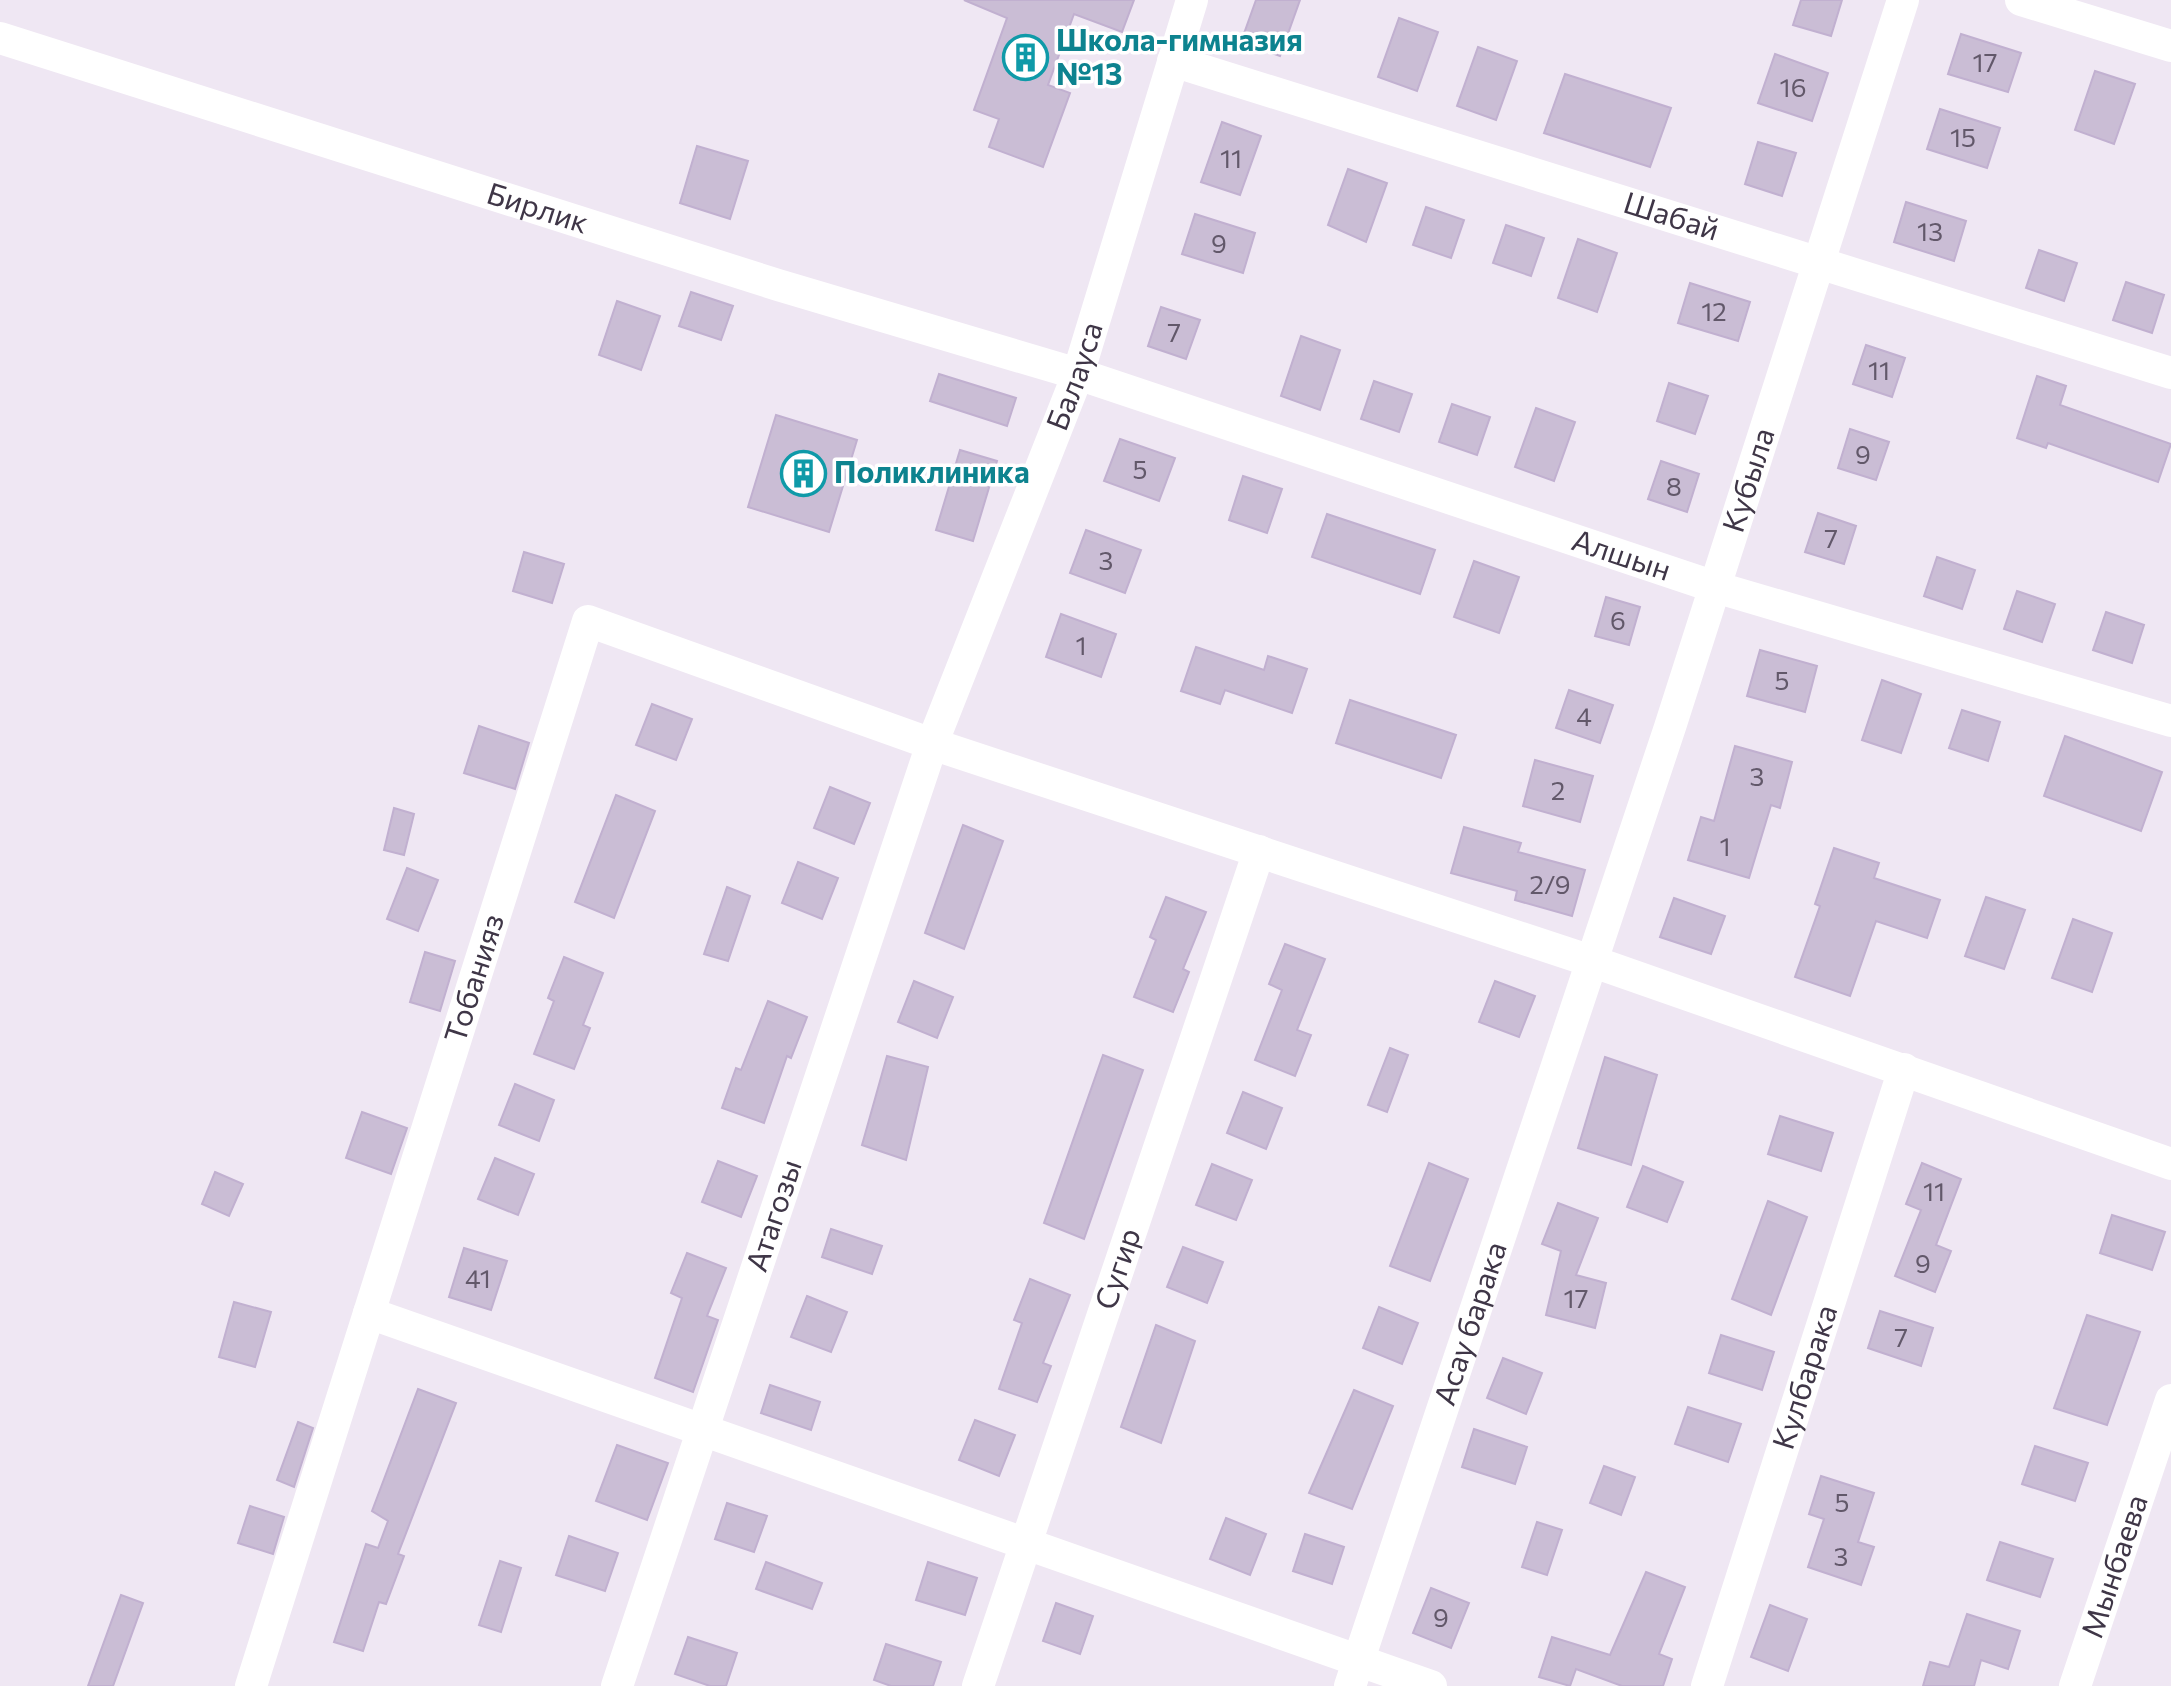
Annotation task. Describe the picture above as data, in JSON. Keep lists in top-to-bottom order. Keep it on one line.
{"streets":{"street":["Бирлик","Шабай","Балауса","Кубыла","Алшын","Тобанияз","Атагозы","Сугир","Асау барака","Кулбарака","Мынбаева"]},"crossings":[["Бирлик","Балауса"],["Бирлик","Алшын"],["Шабай","Балауса"],["Шабай","Кубыла"],["Балауса","Алшын"],["Балауса","Тобанияз"],["Балауса","Атагозы"],["Кубыла","Алшын"],["Кубыла","Асау барака"],["Тобанияз","Атагозы"]],"places":{"building":["Школа-гимназия №13","Поликлиника"]},"house_numbers":["17","16","15","11","13","9","12","7","11","9","5","8","7","3","6","1","5","4","3","2","1","2/9","11","9","41","17","7","5","3","9"]}
